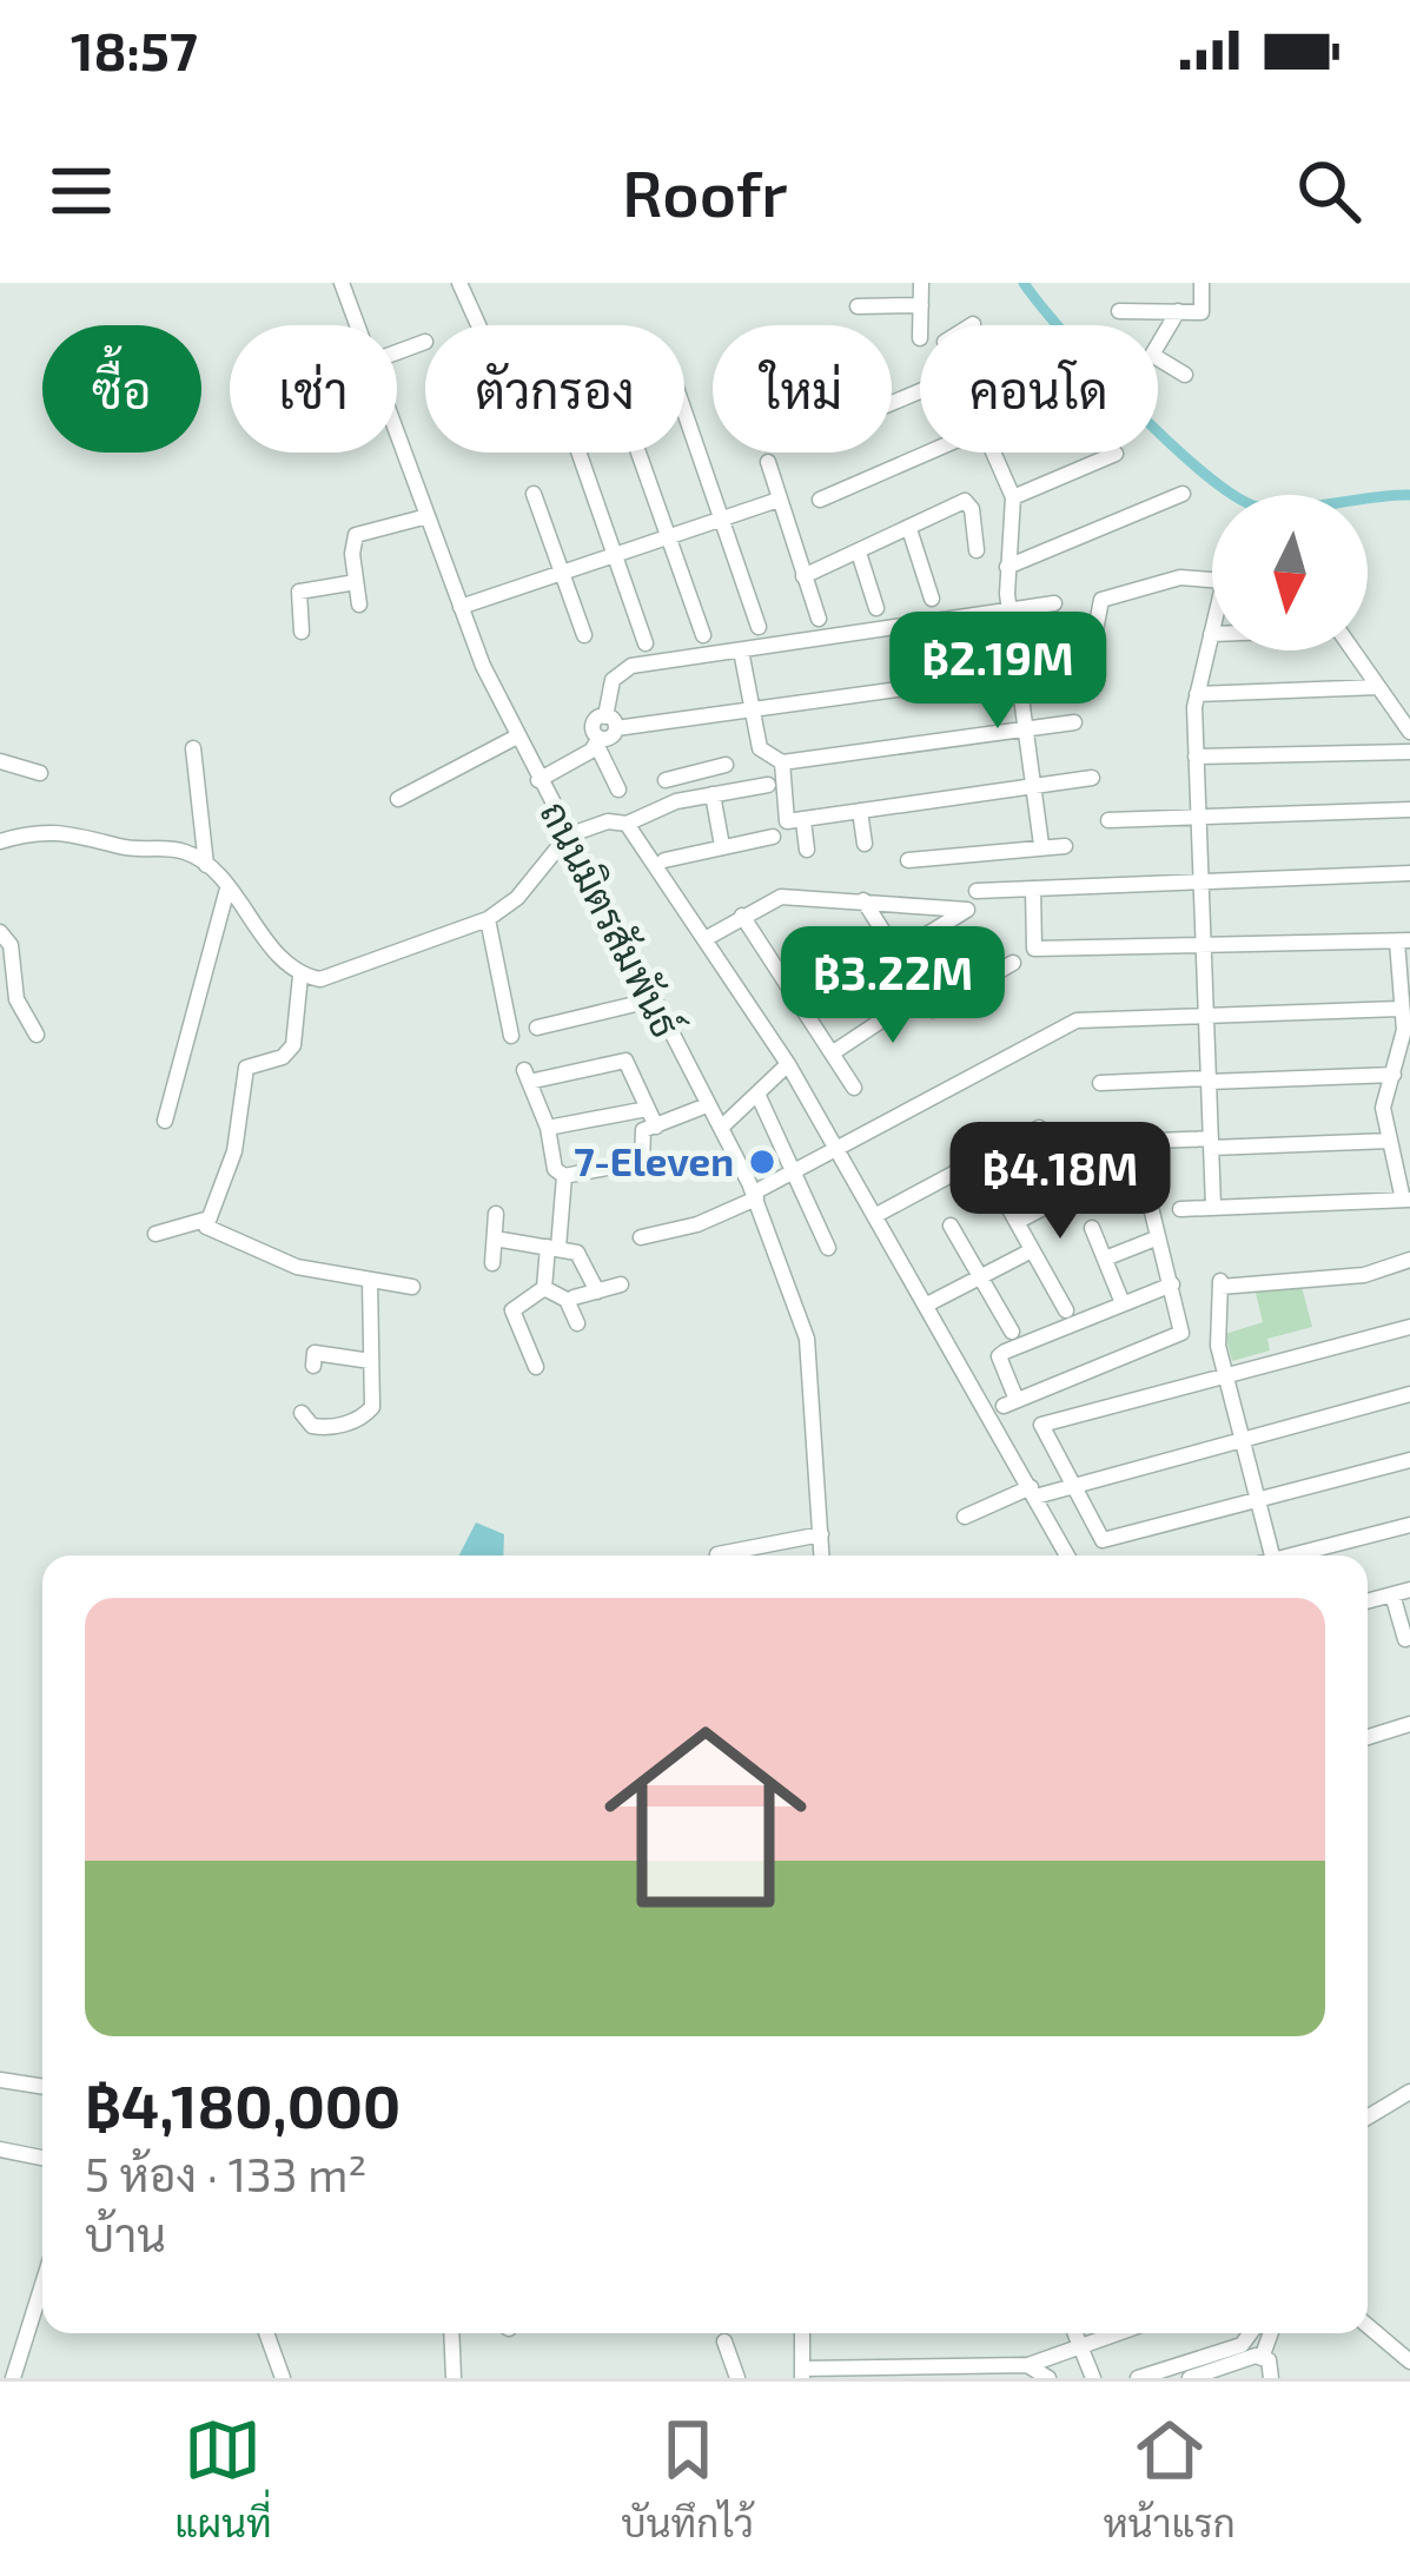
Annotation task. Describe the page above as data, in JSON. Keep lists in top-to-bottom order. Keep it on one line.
{"streets":{"street":["ถนนมิตรสัมพันธ์"]},"places":["7-Eleven"],"north":"bottom","page":{"status":"18:57","header":"Roofr","chip":["ซื้อ","เช่า","ตัวกรอง","ใหม่","คอนโด"],"price":["฿2.19M","฿3.22M","฿4.18M"],"list":[{"name":"฿4,180,000","note":"5 ห้อง · 133 m² · บ้าน"}],"tabs":["แผนที่","บันทึกไว้","หน้าแรก"]}}
